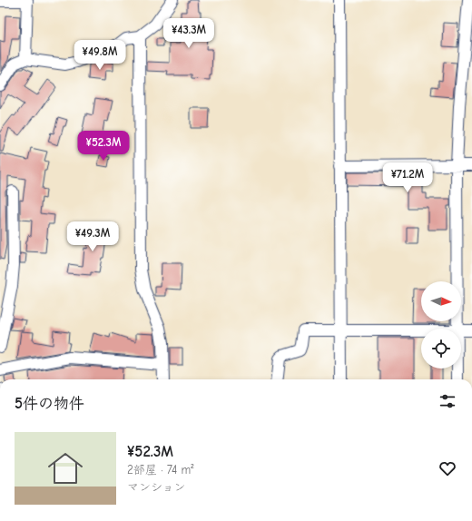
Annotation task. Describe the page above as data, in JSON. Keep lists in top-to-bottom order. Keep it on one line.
{"north":"right","page":{"price":["¥43.3M","¥49.8M","¥52.3M","¥71.2M","¥49.3M"],"heading":"5件の物件","list":[{"name":"¥52.3M","note":"2部屋 · 74 m² · マンション"}]}}
